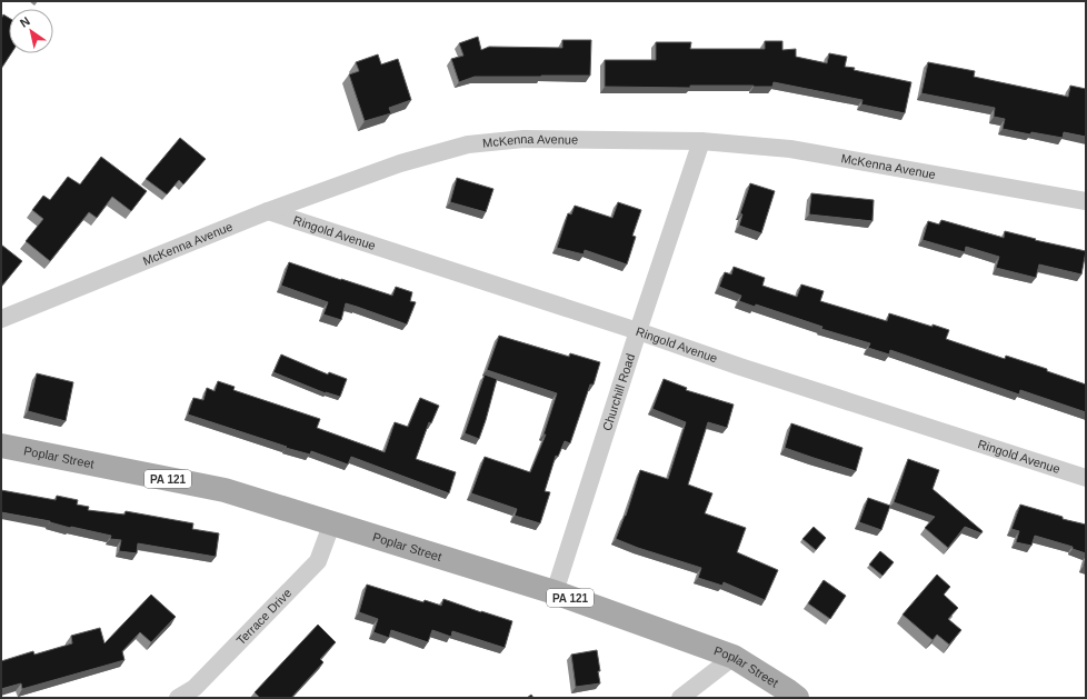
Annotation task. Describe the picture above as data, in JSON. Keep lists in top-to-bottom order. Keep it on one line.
{"streets":{"main road":["Poplar Street","PA 121"],"street":["McKenna Avenue","Ringold Avenue","Churchill Road","Terrace Drive"]},"crossings":[["McKenna Avenue","Ringold Avenue"],["McKenna Avenue","Churchill Road"],["Ringold Avenue","Churchill Road"],["Churchill Road","Poplar Street"],["Poplar Street","Terrace Drive"]],"north":"top left"}
